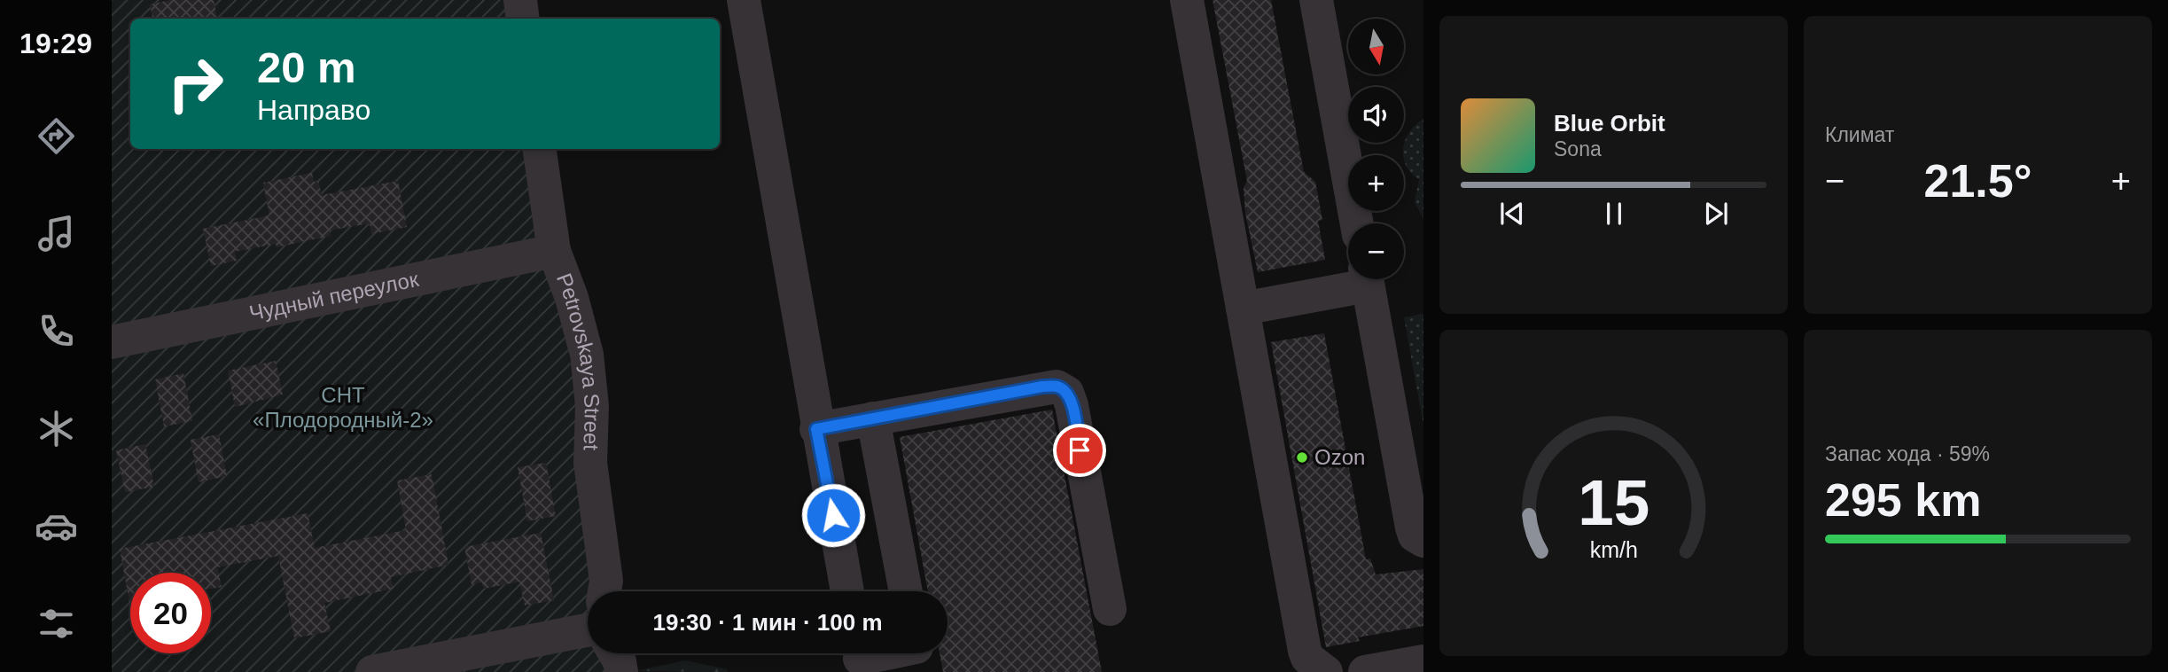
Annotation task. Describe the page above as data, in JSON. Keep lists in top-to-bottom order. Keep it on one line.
{"streets":{"street":["Чудный переулок","Petrovskaya Street"]},"crossings":[["Чудный переулок","Petrovskaya Street"]],"parks":["СНТ «Плодородный-2»"],"places":["Ozon"],"north":"bottom","page":{"tabs":"19:29","tile":["Климат",["Запас хода · 59%","295 km"]],"map_buttons":["+","−"],"turn":["20 m","Направо"],"song":["Blue Orbit","Sona"],"heat":["−","21.5°","+"],"limit":"20","trip":"19:30 · 1 мин · 100 m","gauge":["15","km/h"]}}
